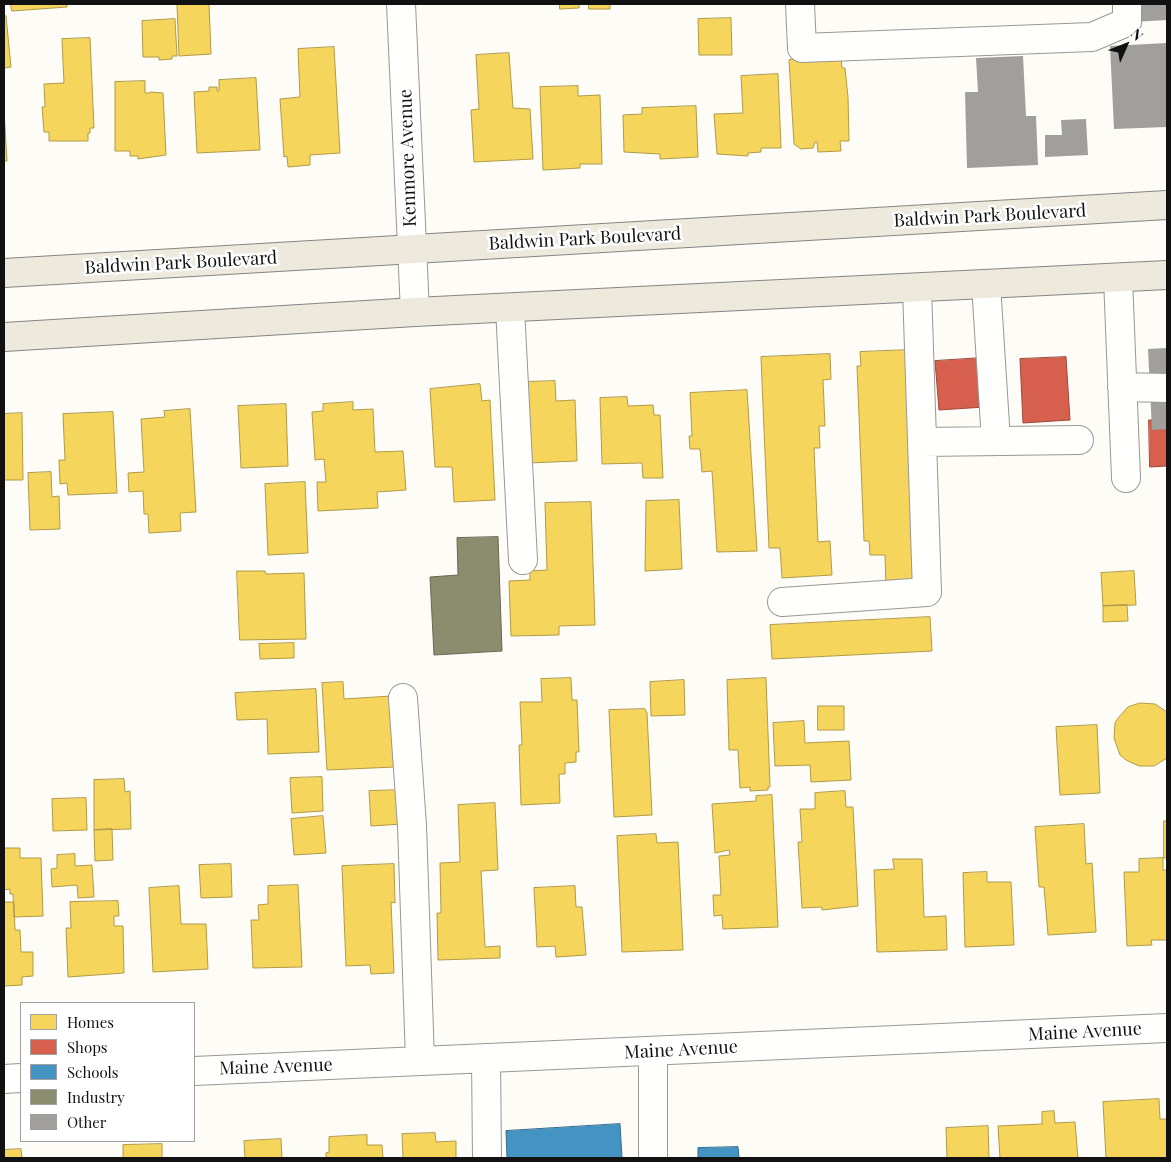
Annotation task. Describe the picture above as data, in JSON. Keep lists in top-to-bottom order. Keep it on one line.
{"streets":{"main road":["Baldwin Park Boulevard"],"street":["Kenmore Avenue","Maine Avenue"]},"crossings":[["Kenmore Avenue","Baldwin Park Boulevard"]],"legend":["Homes","Shops","Schools","Industry","Other"],"north":"top right"}
